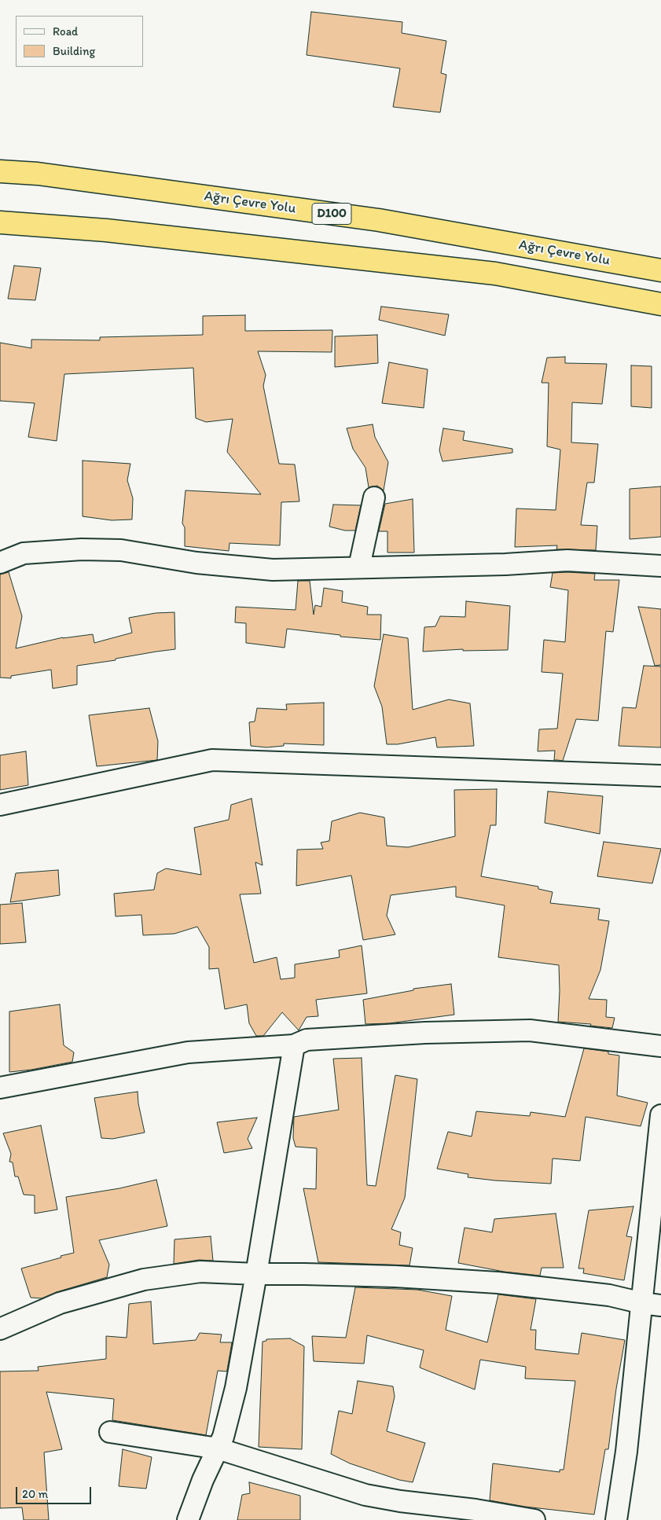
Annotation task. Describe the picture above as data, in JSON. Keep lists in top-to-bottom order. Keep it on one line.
{"streets":{"highway":["Ağrı Çevre Yolu","D100"]},"legend":["Road","Building"],"scale_bar":"20 m"}
